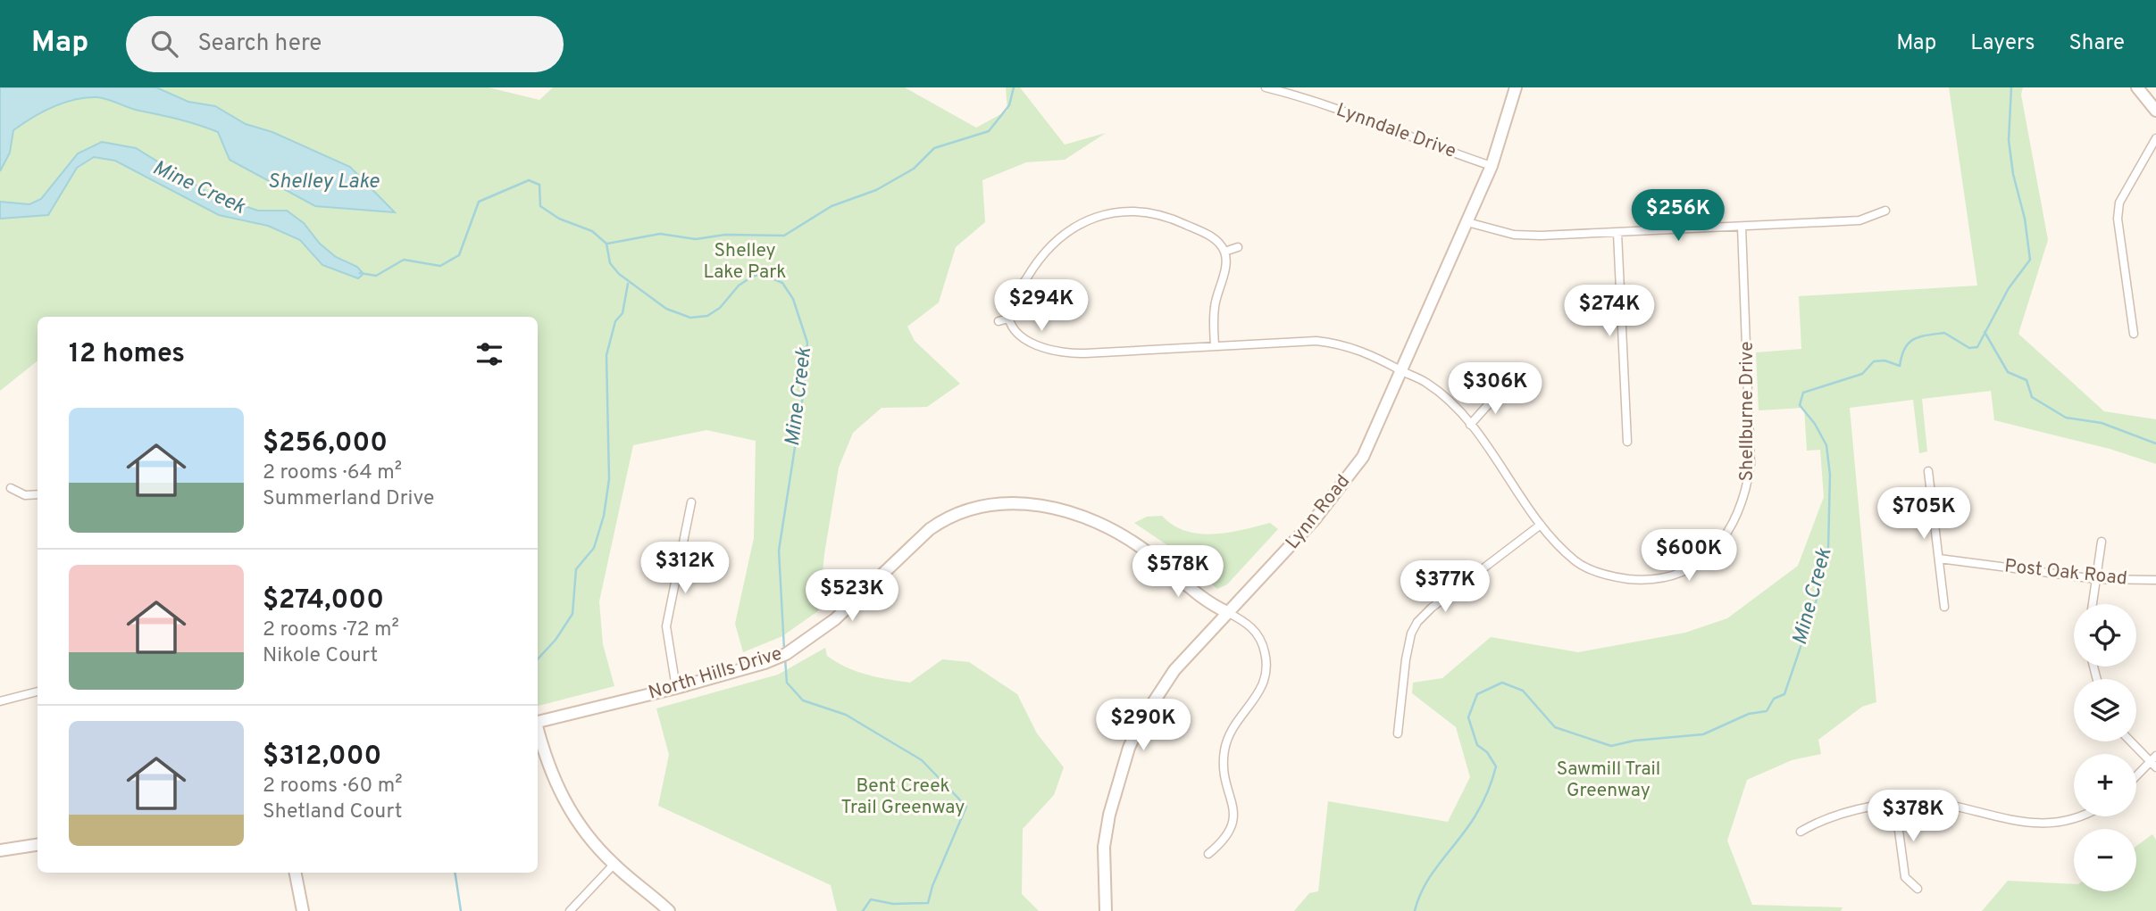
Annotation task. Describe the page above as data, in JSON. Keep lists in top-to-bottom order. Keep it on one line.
{"streets":{"main road":["Lynn Road","North Hills Drive"],"street":["Lynndale Drive","Shellburne Drive","Post Oak Road"]},"crossings":[["Lynndale Drive","Lynn Road"],["Shellburne Drive","Lynn Road"],["Lynn Road","North Hills Drive"]],"water":["Shelley Lake","Mine Creek"],"parks":["Shelley Lake Park","Sawmill Trail Greenway","Bent Creek Trail Greenway"],"page":{"header":"Map","search":"Search here","nav":["Map","Layers","Share"],"price":["$256K","$294K","$274K","$306K","$705K","$600K","$312K","$578K","$377K","$523K","$290K","$378K"],"heading":"12 homes","list":[{"name":"$256,000","note":"2 rooms · 64 m² · Summerland Drive"},{"name":"$274,000","note":"2 rooms · 72 m² · Nikole Court"},{"name":"$312,000","note":"2 rooms · 60 m² · Shetland Court"}],"map_buttons":["+","−"]}}
